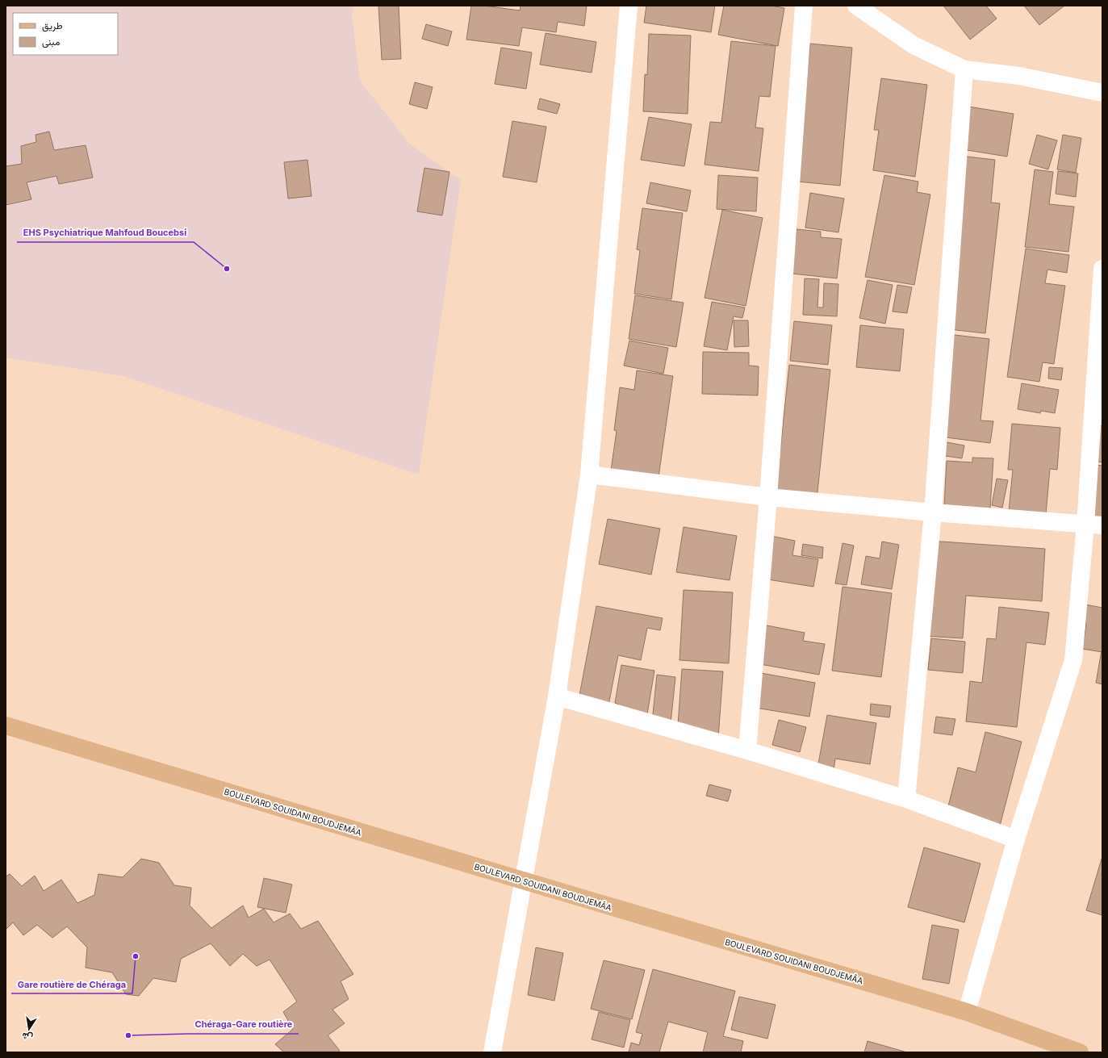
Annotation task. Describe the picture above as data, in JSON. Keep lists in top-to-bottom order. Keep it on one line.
{"streets":{"main road":["BOULEVARD SOUIDANI BOUDJEMÂA"]},"places":["EHS Psychiatrique Mahfoud Boucebsi","Gare routière de Chéraga","Chéraga-Gare routière"],"legend":["طريق","مبنى"],"north":"bottom"}
